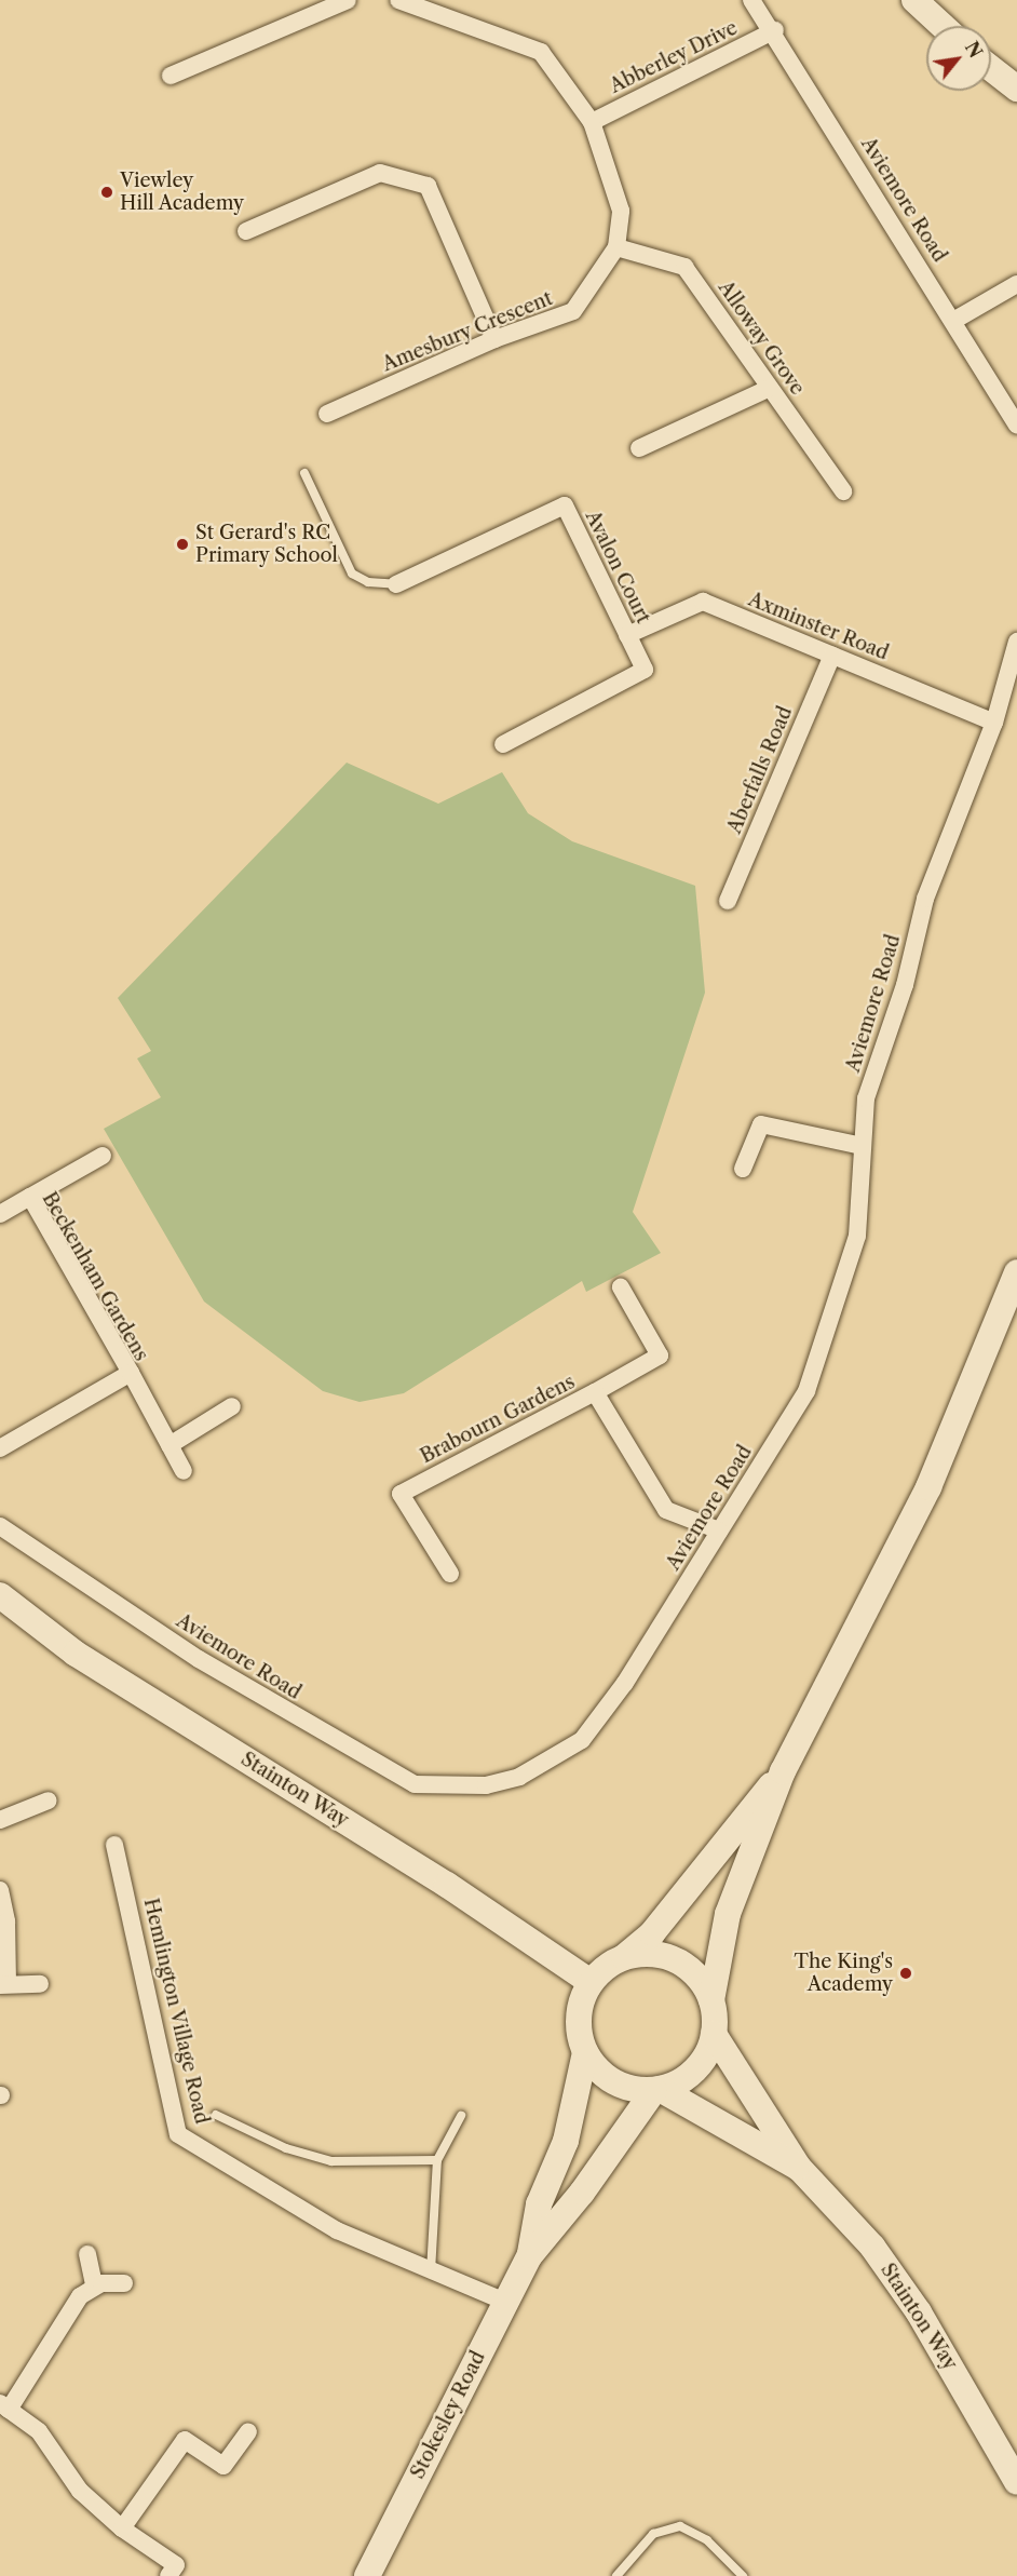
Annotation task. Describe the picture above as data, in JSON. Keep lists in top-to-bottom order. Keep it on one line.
{"streets":{"main road":["Stainton Way","Stokesley Road"],"street":["Abberley Drive","Aviemore Road","Amesbury Crescent","Alloway Grove","Avalon Court","Axminster Road","Aberfalls Road","Beckenham Gardens","Brabourn Gardens","Hemlington Village Road"]},"crossings":[["Abberley Drive","Aviemore Road"],["Abberley Drive","Amesbury Crescent"],["Aviemore Road","Axminster Road"],["Aviemore Road","Brabourn Gardens"],["Amesbury Crescent","Alloway Grove"],["Avalon Court","Axminster Road"],["Axminster Road","Aberfalls Road"],["Hemlington Village Road","Stokesley Road"]],"places":["Viewley Hill Academy","St Gerard's RC Primary School","The King's Academy"],"north":"top right"}
